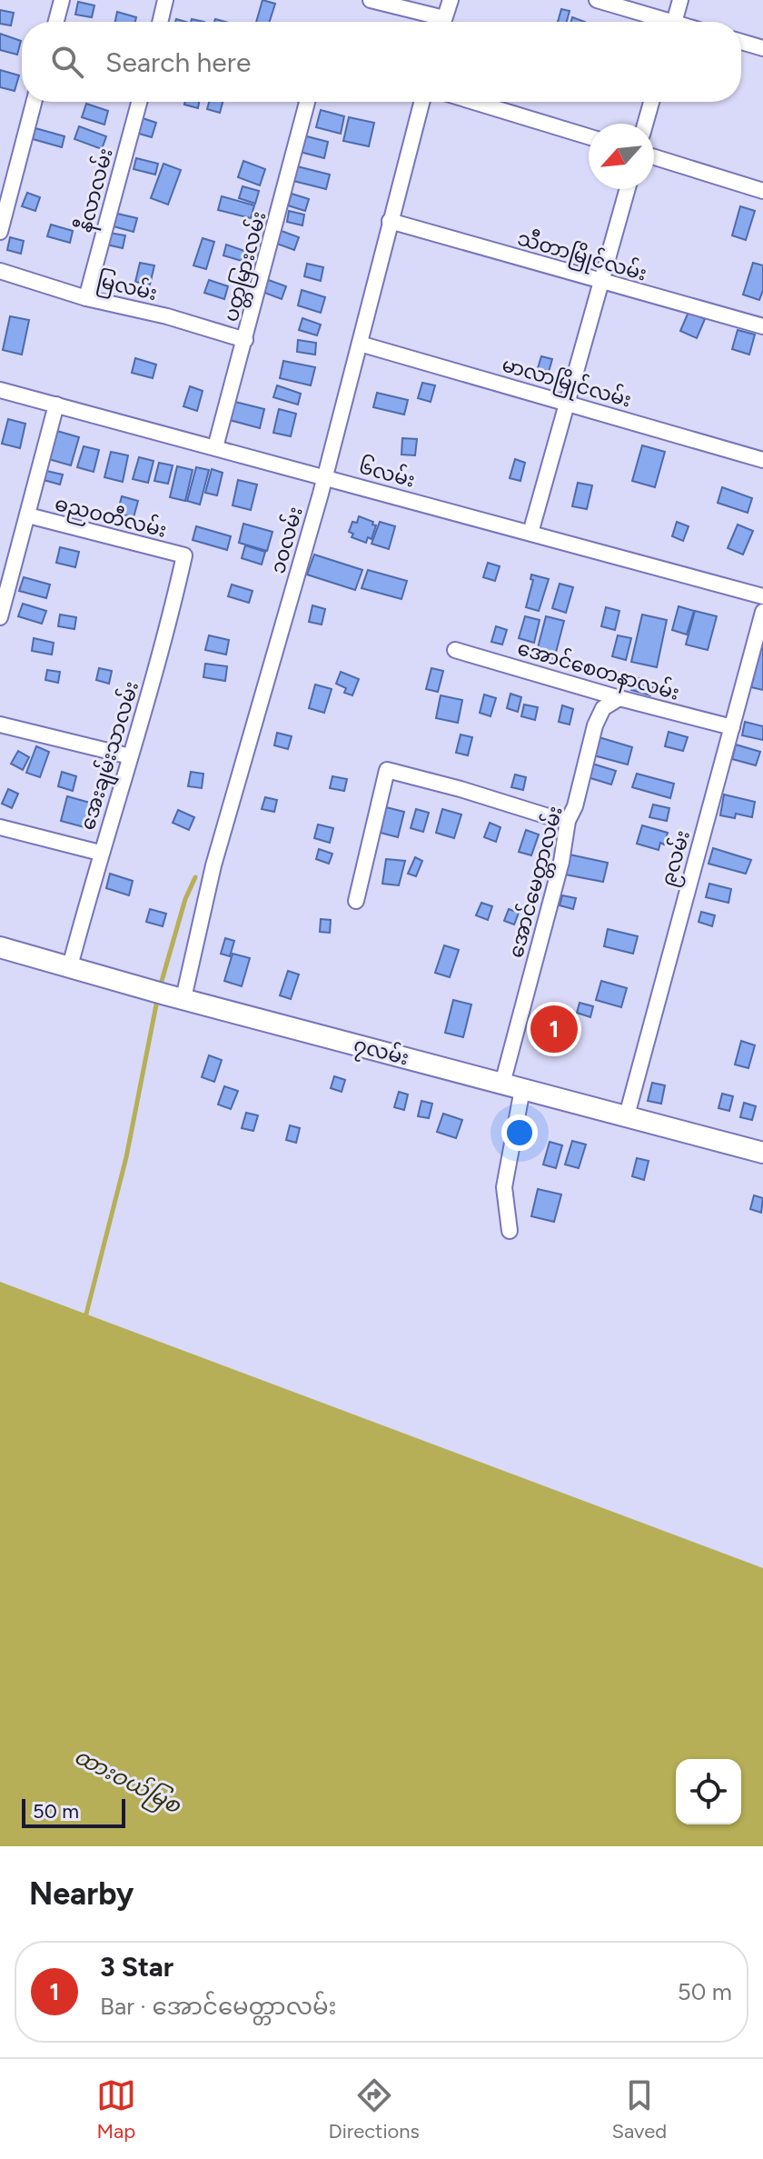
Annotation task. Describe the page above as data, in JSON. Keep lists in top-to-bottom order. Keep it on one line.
{"streets":{"street":["နီလာလမ်း","သီတာမြိုင်လမ်း","ပတ္တမြားလမ်း","မြလမ်း","မာလာမြိုင်လမ်း","၆လမ်း","ဓညဝတီလမ်း","၁၀လမ်း","အောင်စေတနာလမ်း","အေးချမ်းသာလမ်း","၉လမ်း","အောင်မေတ္တာလမ်း","၇လမ်း"]},"crossings":[["နီလာလမ်း","မြလမ်း"],["သီတာမြိုင်လမ်း","၁၀လမ်း"],["ပတ္တမြားလမ်း","မြလမ်း"],["ပတ္တမြားလမ်း","၆လမ်း"],["မာလာမြိုင်လမ်း","၁၀လမ်း"],["၆လမ်း","၁၀လမ်း"],["ဓညဝတီလမ်း","အေးချမ်းသာလမ်း"],["၁၀လမ်း","၇လမ်း"],["အောင်စေတနာလမ်း","၉လမ်း"],["အောင်စေတနာလမ်း","အောင်မေတ္တာလမ်း"],["အေးချမ်းသာလမ်း","၇လမ်း"],["၉လမ်း","၇လမ်း"],["အောင်မေတ္တာလမ်း","၇လမ်း"]],"water":["ထားဝယ်မြစ"],"scale_bar":"50 m","north":"bottom left","page":{"search":"Search here","pins":"1","scale":"50 m","heading":"Nearby","list":[{"mark":"1","name":"3 Star","note":"Bar · အောင်မေတ္တာလမ်း","value":"50 m"}],"nav":["Map","Directions","Saved"]}}
